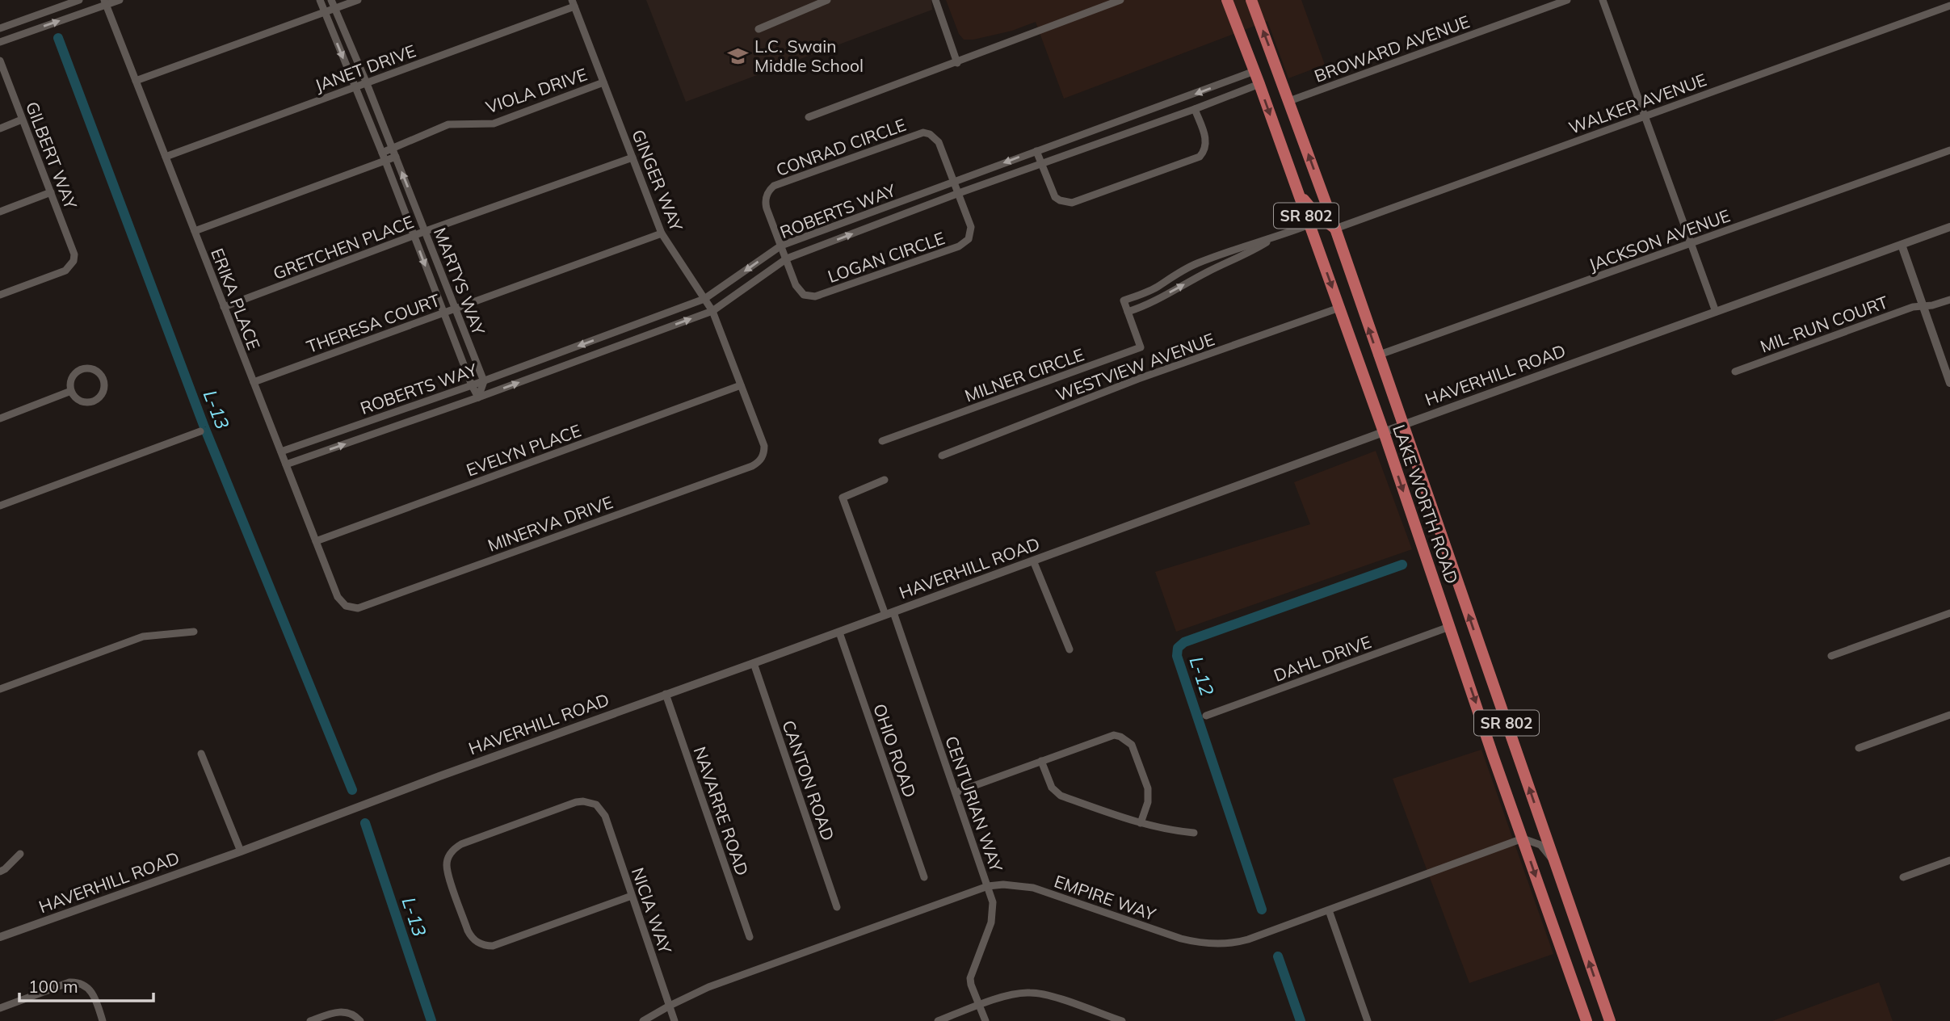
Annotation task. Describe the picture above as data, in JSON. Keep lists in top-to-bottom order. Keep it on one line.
{"streets":{"main road":["SR 802","LAKE WORTH ROAD"],"street":["BROWARD AVENUE","JANET DRIVE","VIOLA DRIVE","WALKER AVENUE","CONRAD CIRCLE","GILBERT WAY","GINGER WAY","ROBERTS WAY","JACKSON AVENUE","GRETCHEN PLACE","LOGAN CIRCLE","MARTYS WAY","ERIKA PLACE","THERESA COURT","MIL-RUN COURT","WESTVIEW AVENUE","MILNER CIRCLE","HAVERHILL ROAD","EVELYN PLACE","MINERVA DRIVE","DAHL DRIVE","OHIO ROAD","CANTON ROAD","CENTURIAN WAY","NAVARRE ROAD","EMPIRE WAY","NICIA WAY"]},"crossings":[["BROWARD AVENUE","LAKE WORTH ROAD"],["JANET DRIVE","GINGER WAY"],["JANET DRIVE","MARTYS WAY"],["JANET DRIVE","ERIKA PLACE"],["VIOLA DRIVE","GINGER WAY"],["VIOLA DRIVE","MARTYS WAY"],["WALKER AVENUE","LAKE WORTH ROAD"],["CONRAD CIRCLE","ROBERTS WAY"],["CONRAD CIRCLE","LOGAN CIRCLE"],["GINGER WAY","ROBERTS WAY"],["GINGER WAY","GRETCHEN PLACE"],["GINGER WAY","THERESA COURT"],["GINGER WAY","EVELYN PLACE"],["GINGER WAY","MINERVA DRIVE"],["ROBERTS WAY","LOGAN CIRCLE"],["ROBERTS WAY","MARTYS WAY"],["ROBERTS WAY","ERIKA PLACE"],["ROBERTS WAY","LAKE WORTH ROAD"],["JACKSON AVENUE","LAKE WORTH ROAD"],["GRETCHEN PLACE","MARTYS WAY"],["GRETCHEN PLACE","ERIKA PLACE"],["MARTYS WAY","THERESA COURT"],["ERIKA PLACE","THERESA COURT"],["ERIKA PLACE","EVELYN PLACE"],["ERIKA PLACE","MINERVA DRIVE"],["WESTVIEW AVENUE","LAKE WORTH ROAD"],["MILNER CIRCLE","LAKE WORTH ROAD"],["HAVERHILL ROAD","LAKE WORTH ROAD"],["HAVERHILL ROAD","OHIO ROAD"],["HAVERHILL ROAD","CANTON ROAD"],["HAVERHILL ROAD","CENTURIAN WAY"],["HAVERHILL ROAD","NAVARRE ROAD"],["LAKE WORTH ROAD","DAHL DRIVE"],["LAKE WORTH ROAD","EMPIRE WAY"],["CENTURIAN WAY","EMPIRE WAY"],["EMPIRE WAY","NICIA WAY"]],"water":["L-13","L-12"],"places":{"school or university":["L.C. Swain Middle School"]},"scale_bar":"100 m"}
